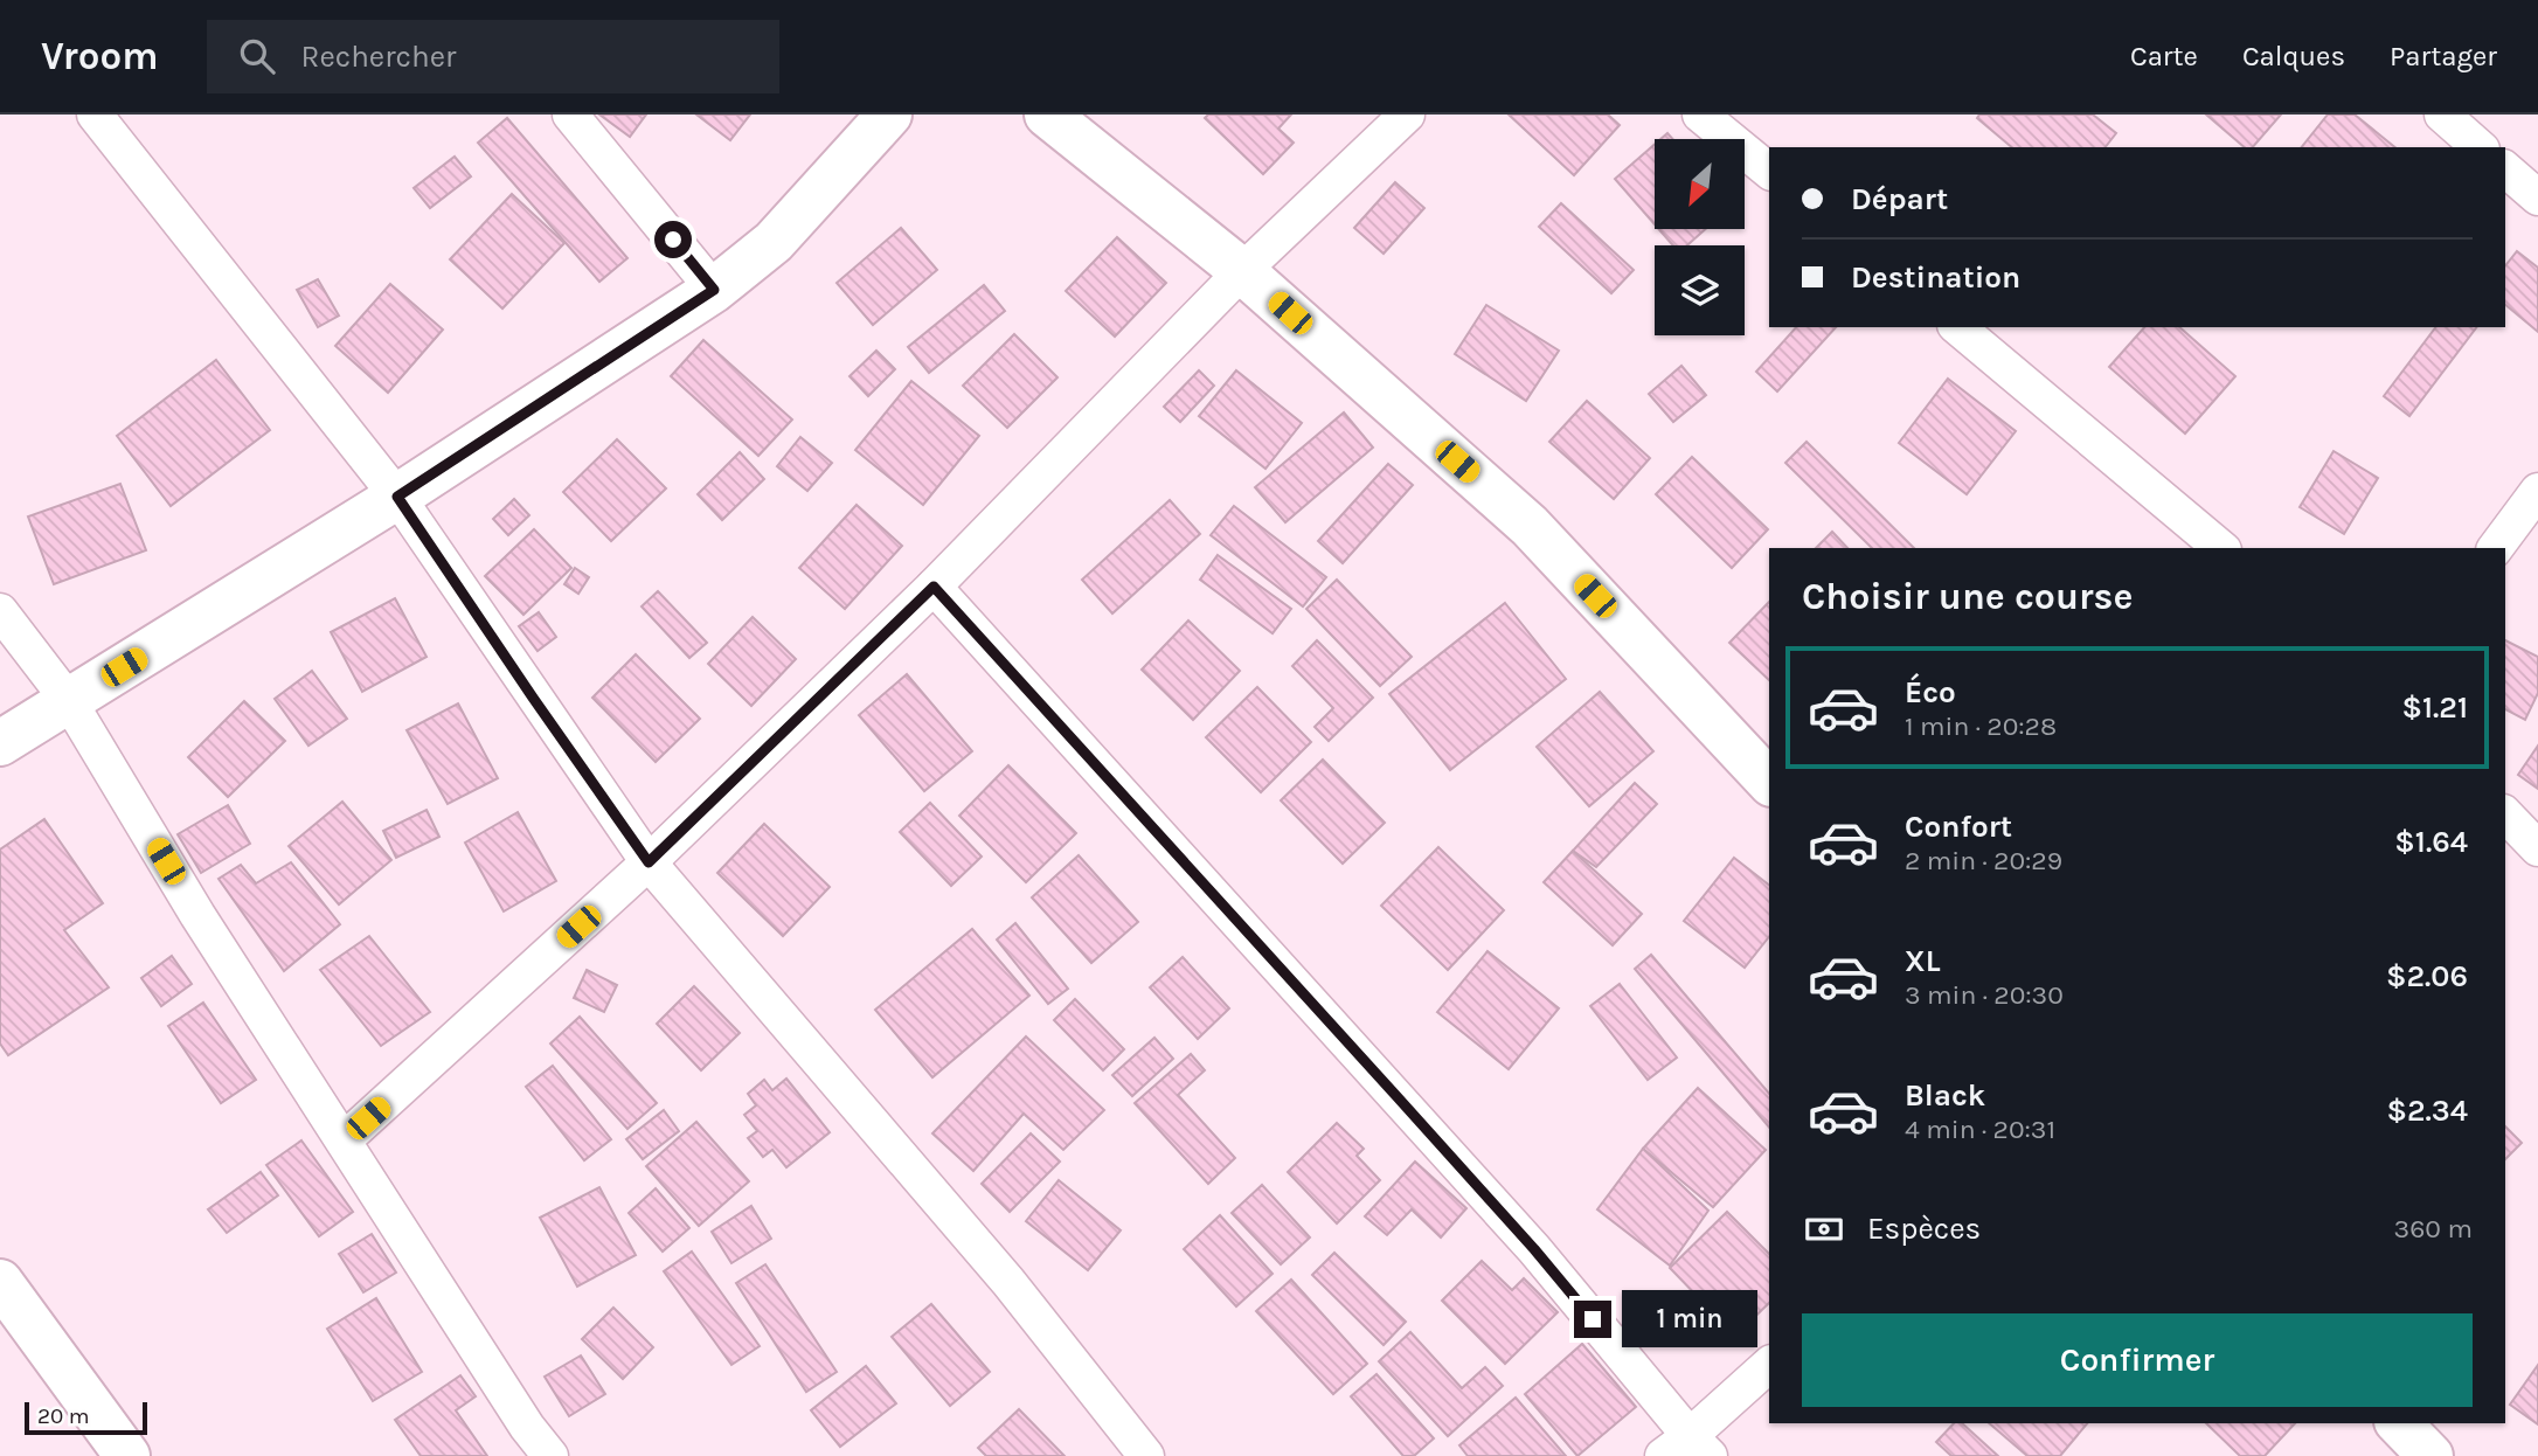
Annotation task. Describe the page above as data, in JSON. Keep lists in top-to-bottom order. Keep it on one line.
{"scale_bar":"20 m","north":"bottom left","page":{"header":"Vroom","search":"Rechercher","nav":["Carte","Calques","Partager"],"banner":["Départ","Destination"],"heading":"Choisir une course","list":[{"name":"Éco","note":"1 min · 20:28","value":"$1.21"},{"name":"Confort","note":"2 min · 20:29","value":"$1.64"},{"name":"XL","note":"3 min · 20:30","value":"$2.06"},{"name":"Black","note":"4 min · 20:31","value":"$2.34"}],"pay":["Espèces","360 m"],"bubble":"1 min","buttons":"Confirmer","scale":"20 m"}}
